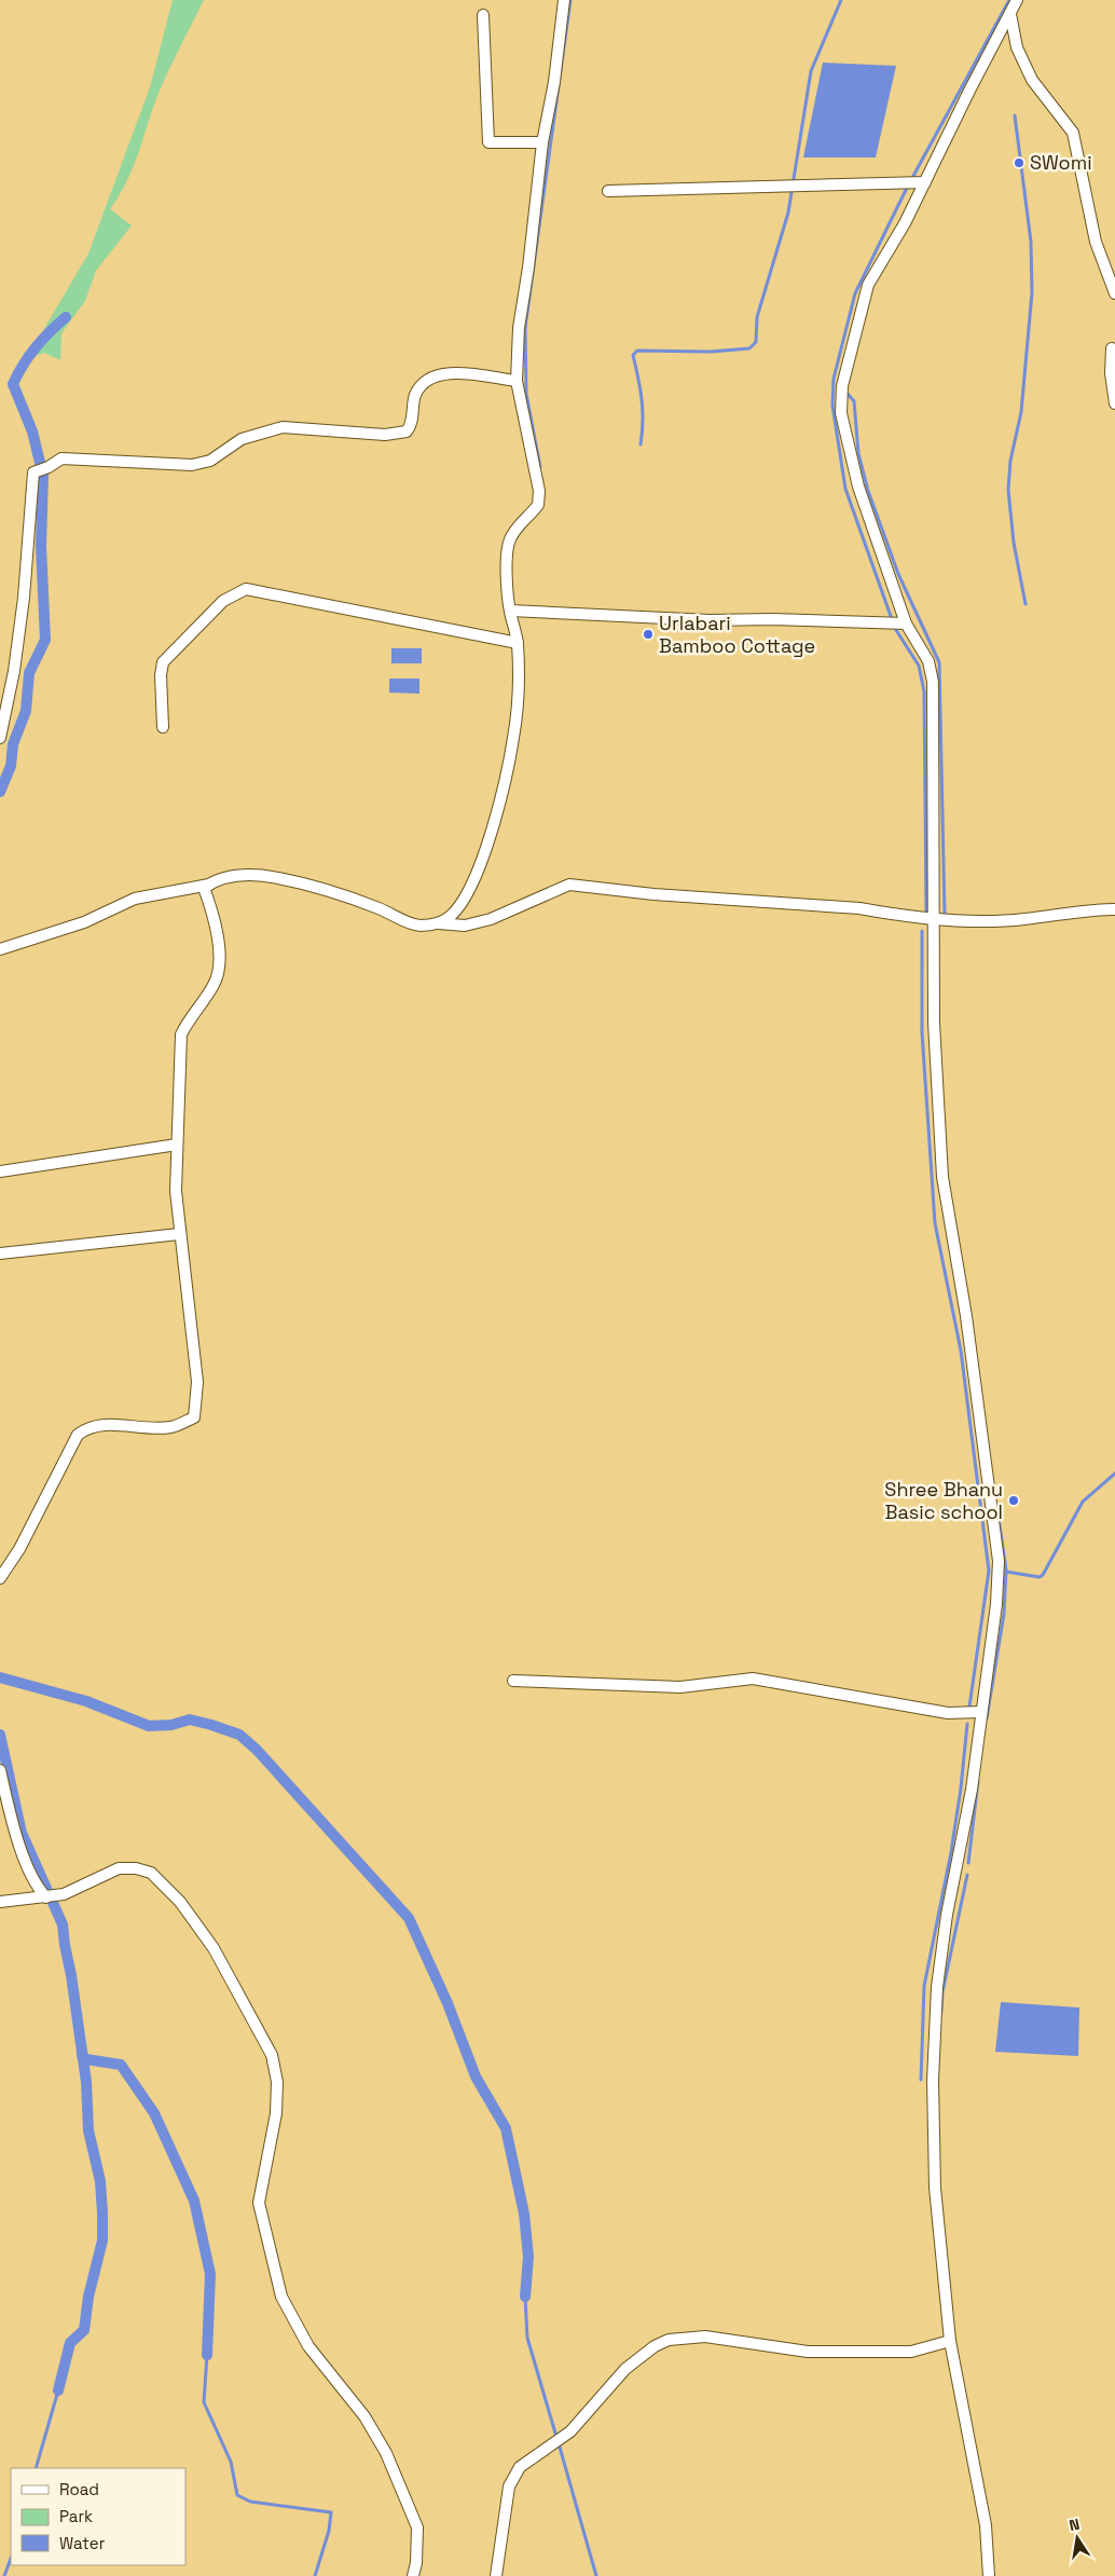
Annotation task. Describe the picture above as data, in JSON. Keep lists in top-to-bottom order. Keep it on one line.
{"places":["SWomi","Urlabari Bamboo Cottage","Shree Bhanu Basic school"],"legend":["Road","Park","Water"],"north":"top"}
